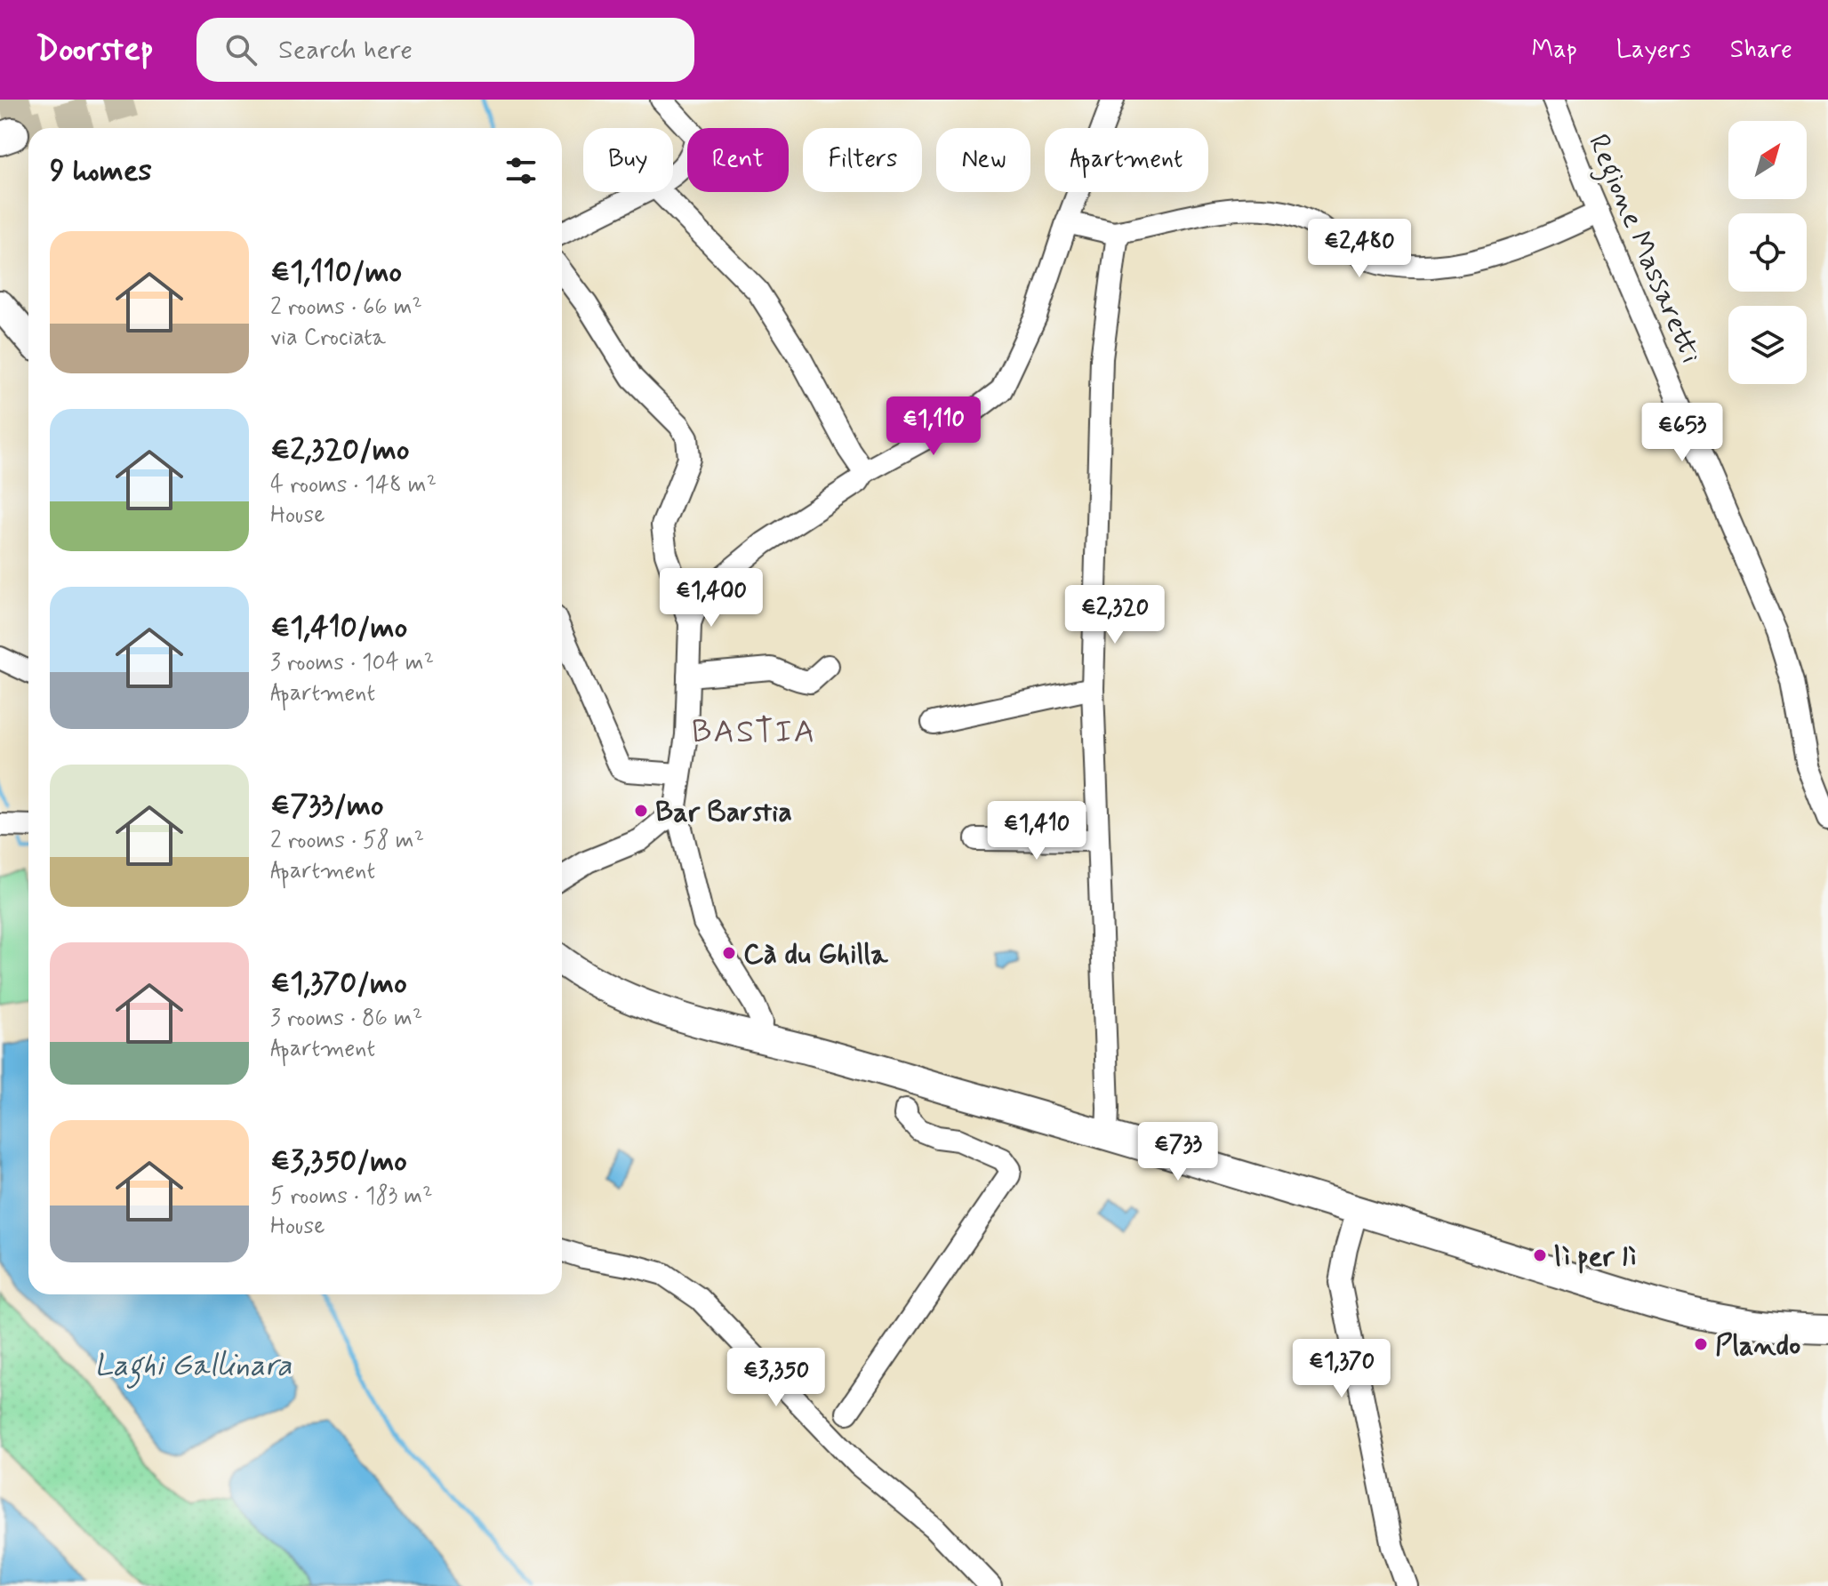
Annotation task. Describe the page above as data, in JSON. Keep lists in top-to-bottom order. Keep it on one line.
{"streets":{"street":["Regione Massaretti"]},"districts":["BASTIA"],"water":["Laghi Gallinara"],"places":["Bar Barstia","Cà du Ghilla","lì per lì","Plando"],"north":"top right","page":{"header":"Doorstep","search":"Search here","nav":["Map","Layers","Share"],"chip":["Buy","Rent","Filters","New","Apartment"],"heading":"9 homes","list":[{"name":"€1,110/mo","note":"2 rooms · 66 m² · via Crociata"},{"name":"€2,320/mo","note":"4 rooms · 148 m² · House"},{"name":"€1,410/mo","note":"3 rooms · 104 m² · Apartment"},{"name":"€733/mo","note":"2 rooms · 58 m² · Apartment"},{"name":"€1,370/mo","note":"3 rooms · 86 m² · Apartment"},{"name":"€3,350/mo","note":"5 rooms · 183 m² · House"}],"price":["€2,480","€1,110","€653","€1,400","€2,320","€1,410","€733","€1,370","€3,350"]}}
